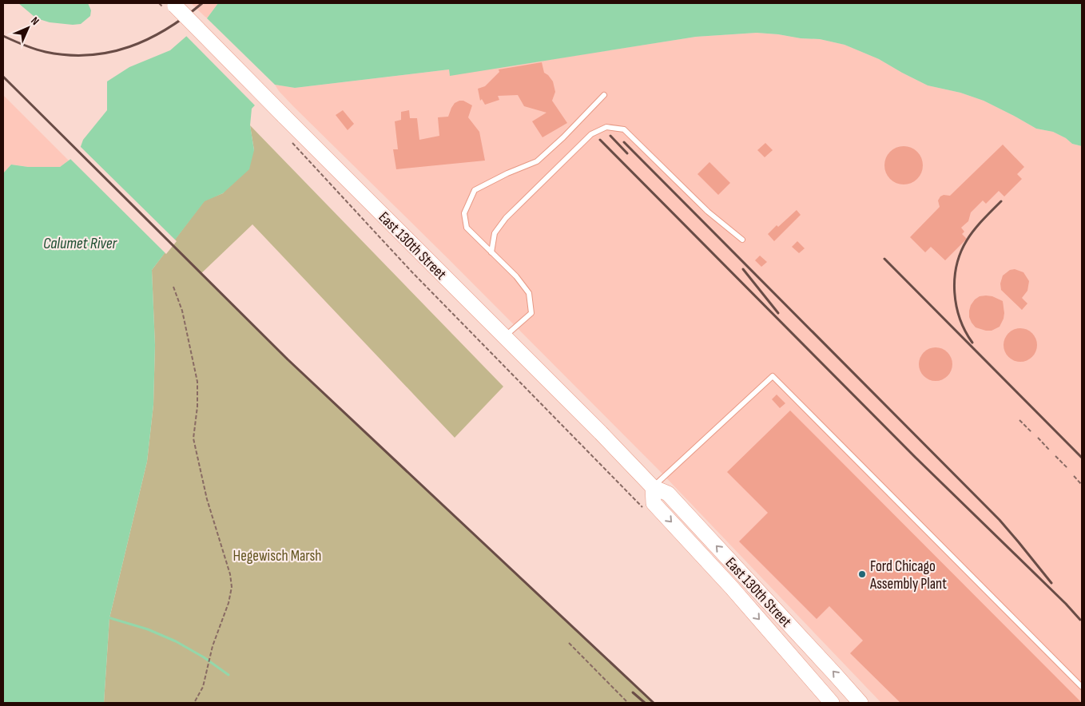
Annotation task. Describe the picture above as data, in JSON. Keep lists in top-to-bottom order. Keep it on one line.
{"streets":{"main road":["East 130th Street"]},"water":["Calumet River"],"parks":["Hegewisch Marsh"],"places":["Ford Chicago Assembly Plant"],"north":"top right"}
